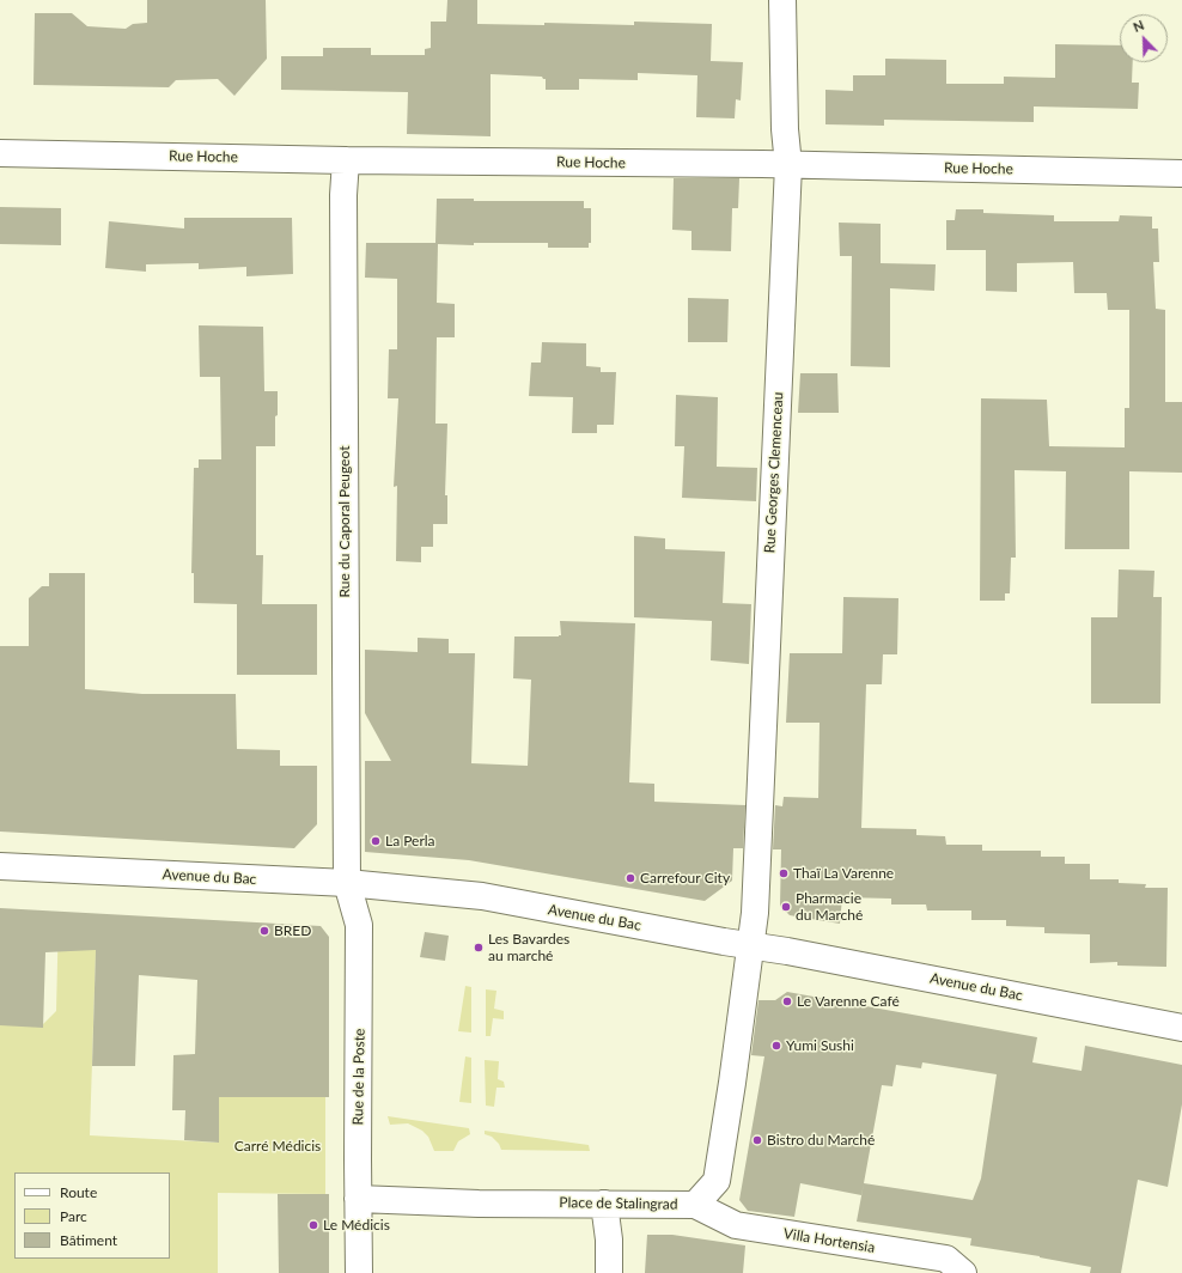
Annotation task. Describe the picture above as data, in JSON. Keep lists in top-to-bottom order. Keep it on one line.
{"streets":{"street":["Rue Hoche","Rue Georges Clemenceau","Rue du Caporal Peugeot","Avenue du Bac","Rue de la Poste","Place de Stalingrad","Villa Hortensia"]},"crossings":[["Rue Hoche","Rue Georges Clemenceau"],["Rue Hoche","Rue du Caporal Peugeot"],["Rue Georges Clemenceau","Avenue du Bac"],["Rue Georges Clemenceau","Place de Stalingrad"],["Rue du Caporal Peugeot","Avenue du Bac"],["Rue du Caporal Peugeot","Rue de la Poste"],["Avenue du Bac","Rue de la Poste"],["Avenue du Bac","Place de Stalingrad"],["Rue de la Poste","Place de Stalingrad"],["Place de Stalingrad","Villa Hortensia"]],"parks":["Carré Médicis"],"places":["La Perla","Thaï La Varenne","Carrefour City","Pharmacie du Marché","BRED","Les Bavardes au marché","Le Varenne Café","Yumi Sushi","Bistro du Marché","Le Médicis"],"legend":["Route","Parc","Bâtiment"],"north":"top left"}
